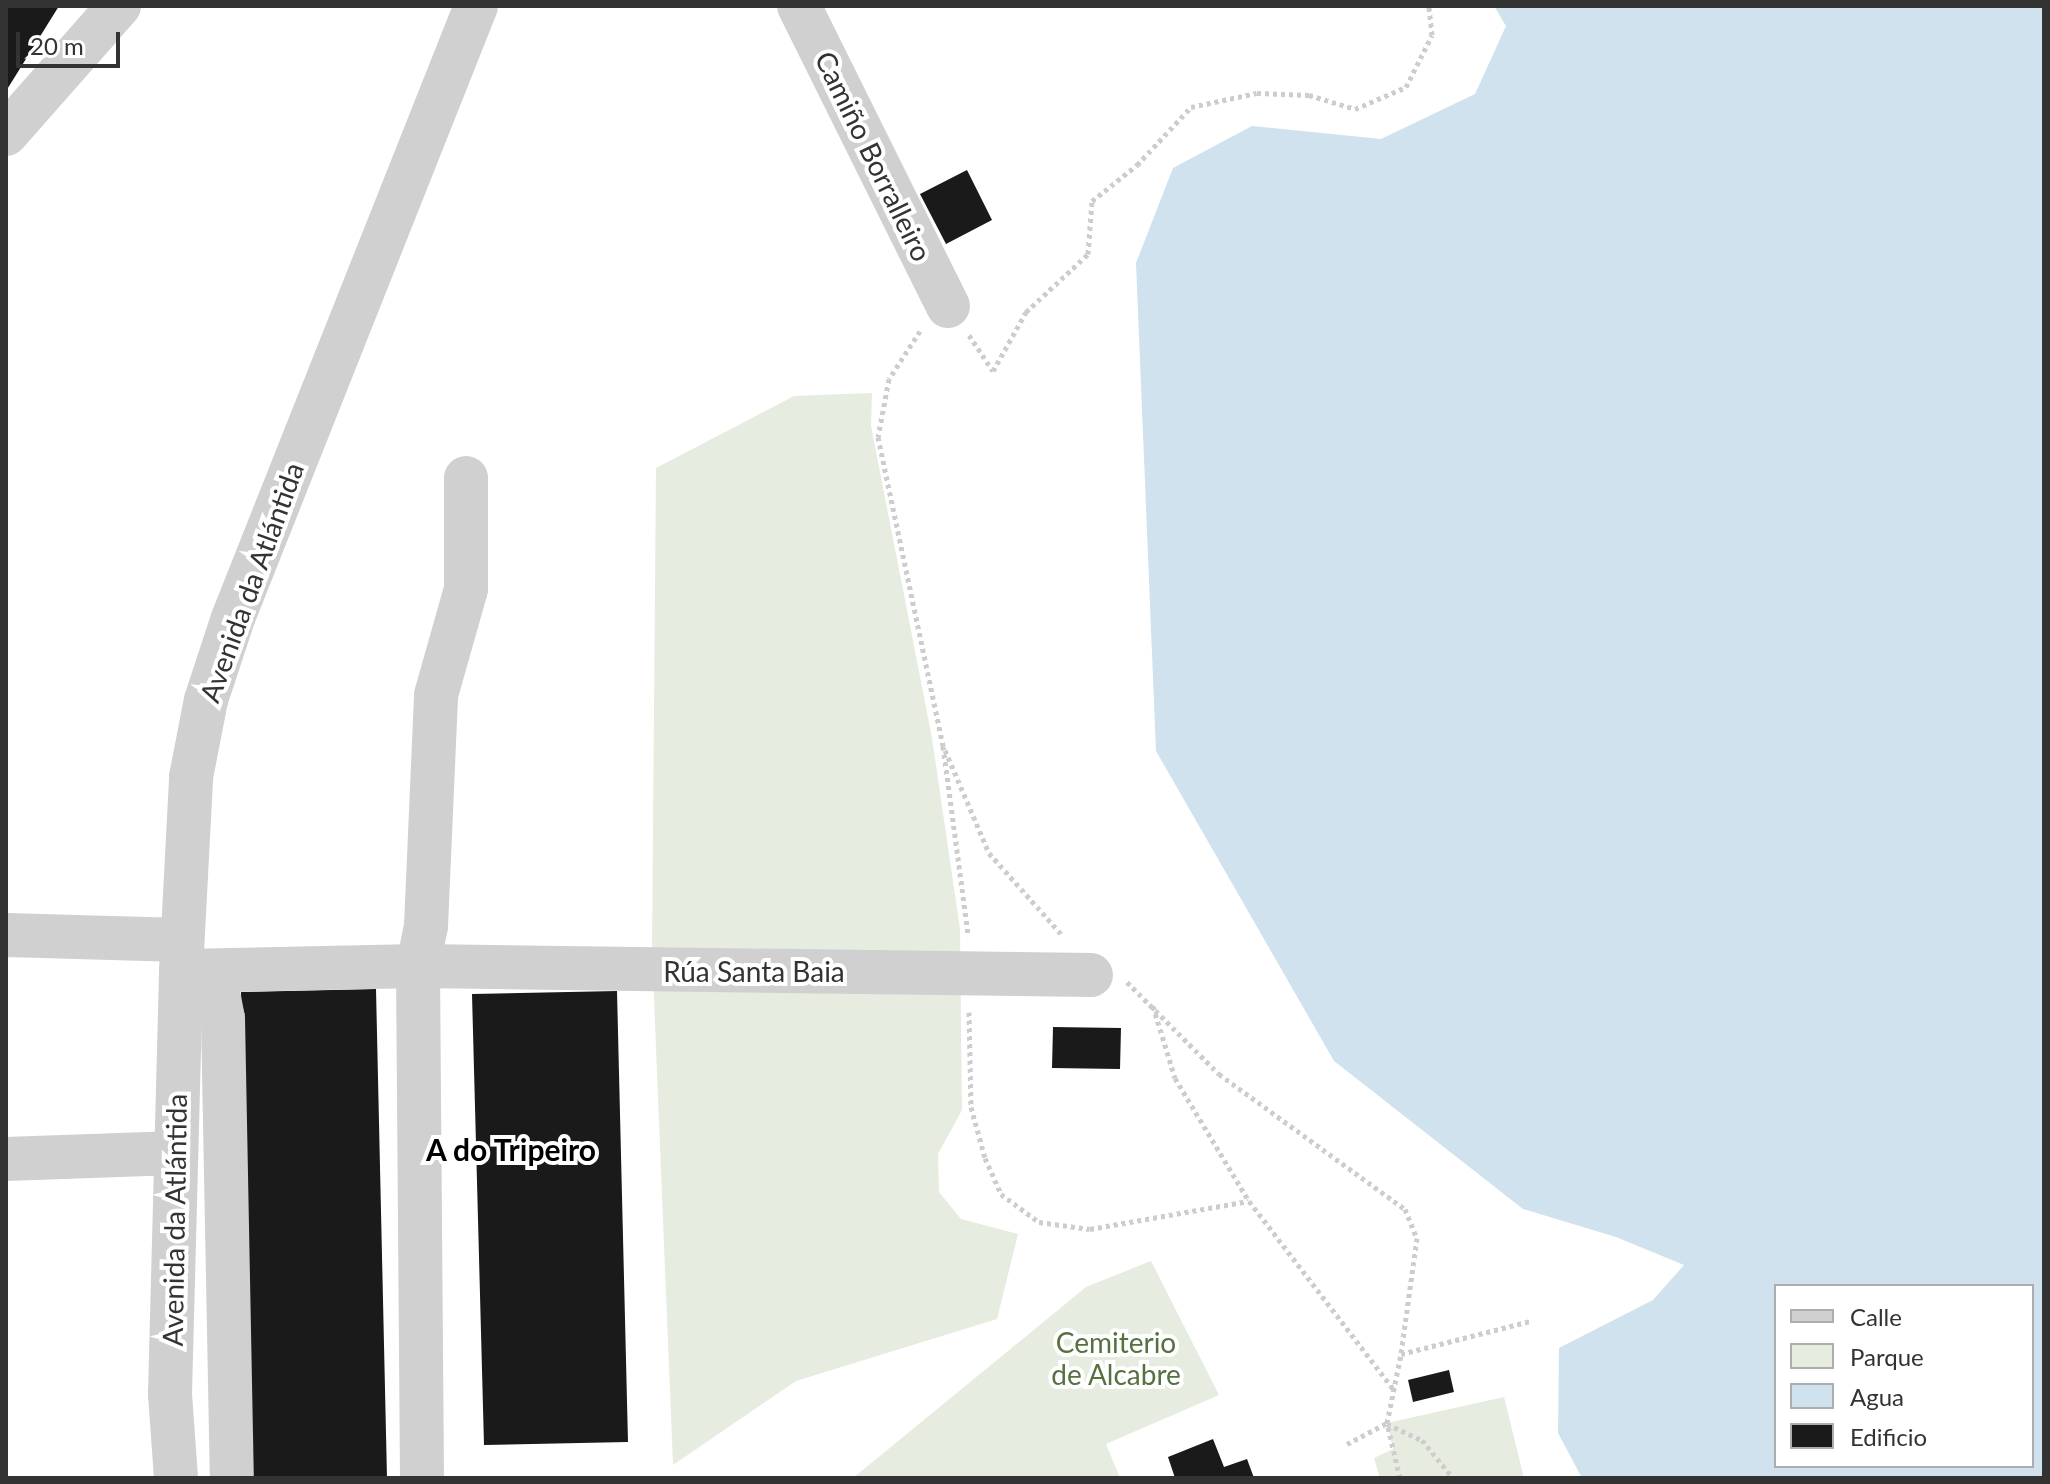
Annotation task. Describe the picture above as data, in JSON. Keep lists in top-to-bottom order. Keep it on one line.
{"streets":{"street":["Camiño Borralleiro","Avenida da Atlántida","Rúa Santa Baia"]},"crossings":[["Avenida da Atlántida","Rúa Santa Baia"]],"districts":["A do Tripeiro"],"parks":["Cemiterio de Alcabre"],"legend":["Calle","Parque","Agua","Edificio"],"scale_bar":"20 m"}
